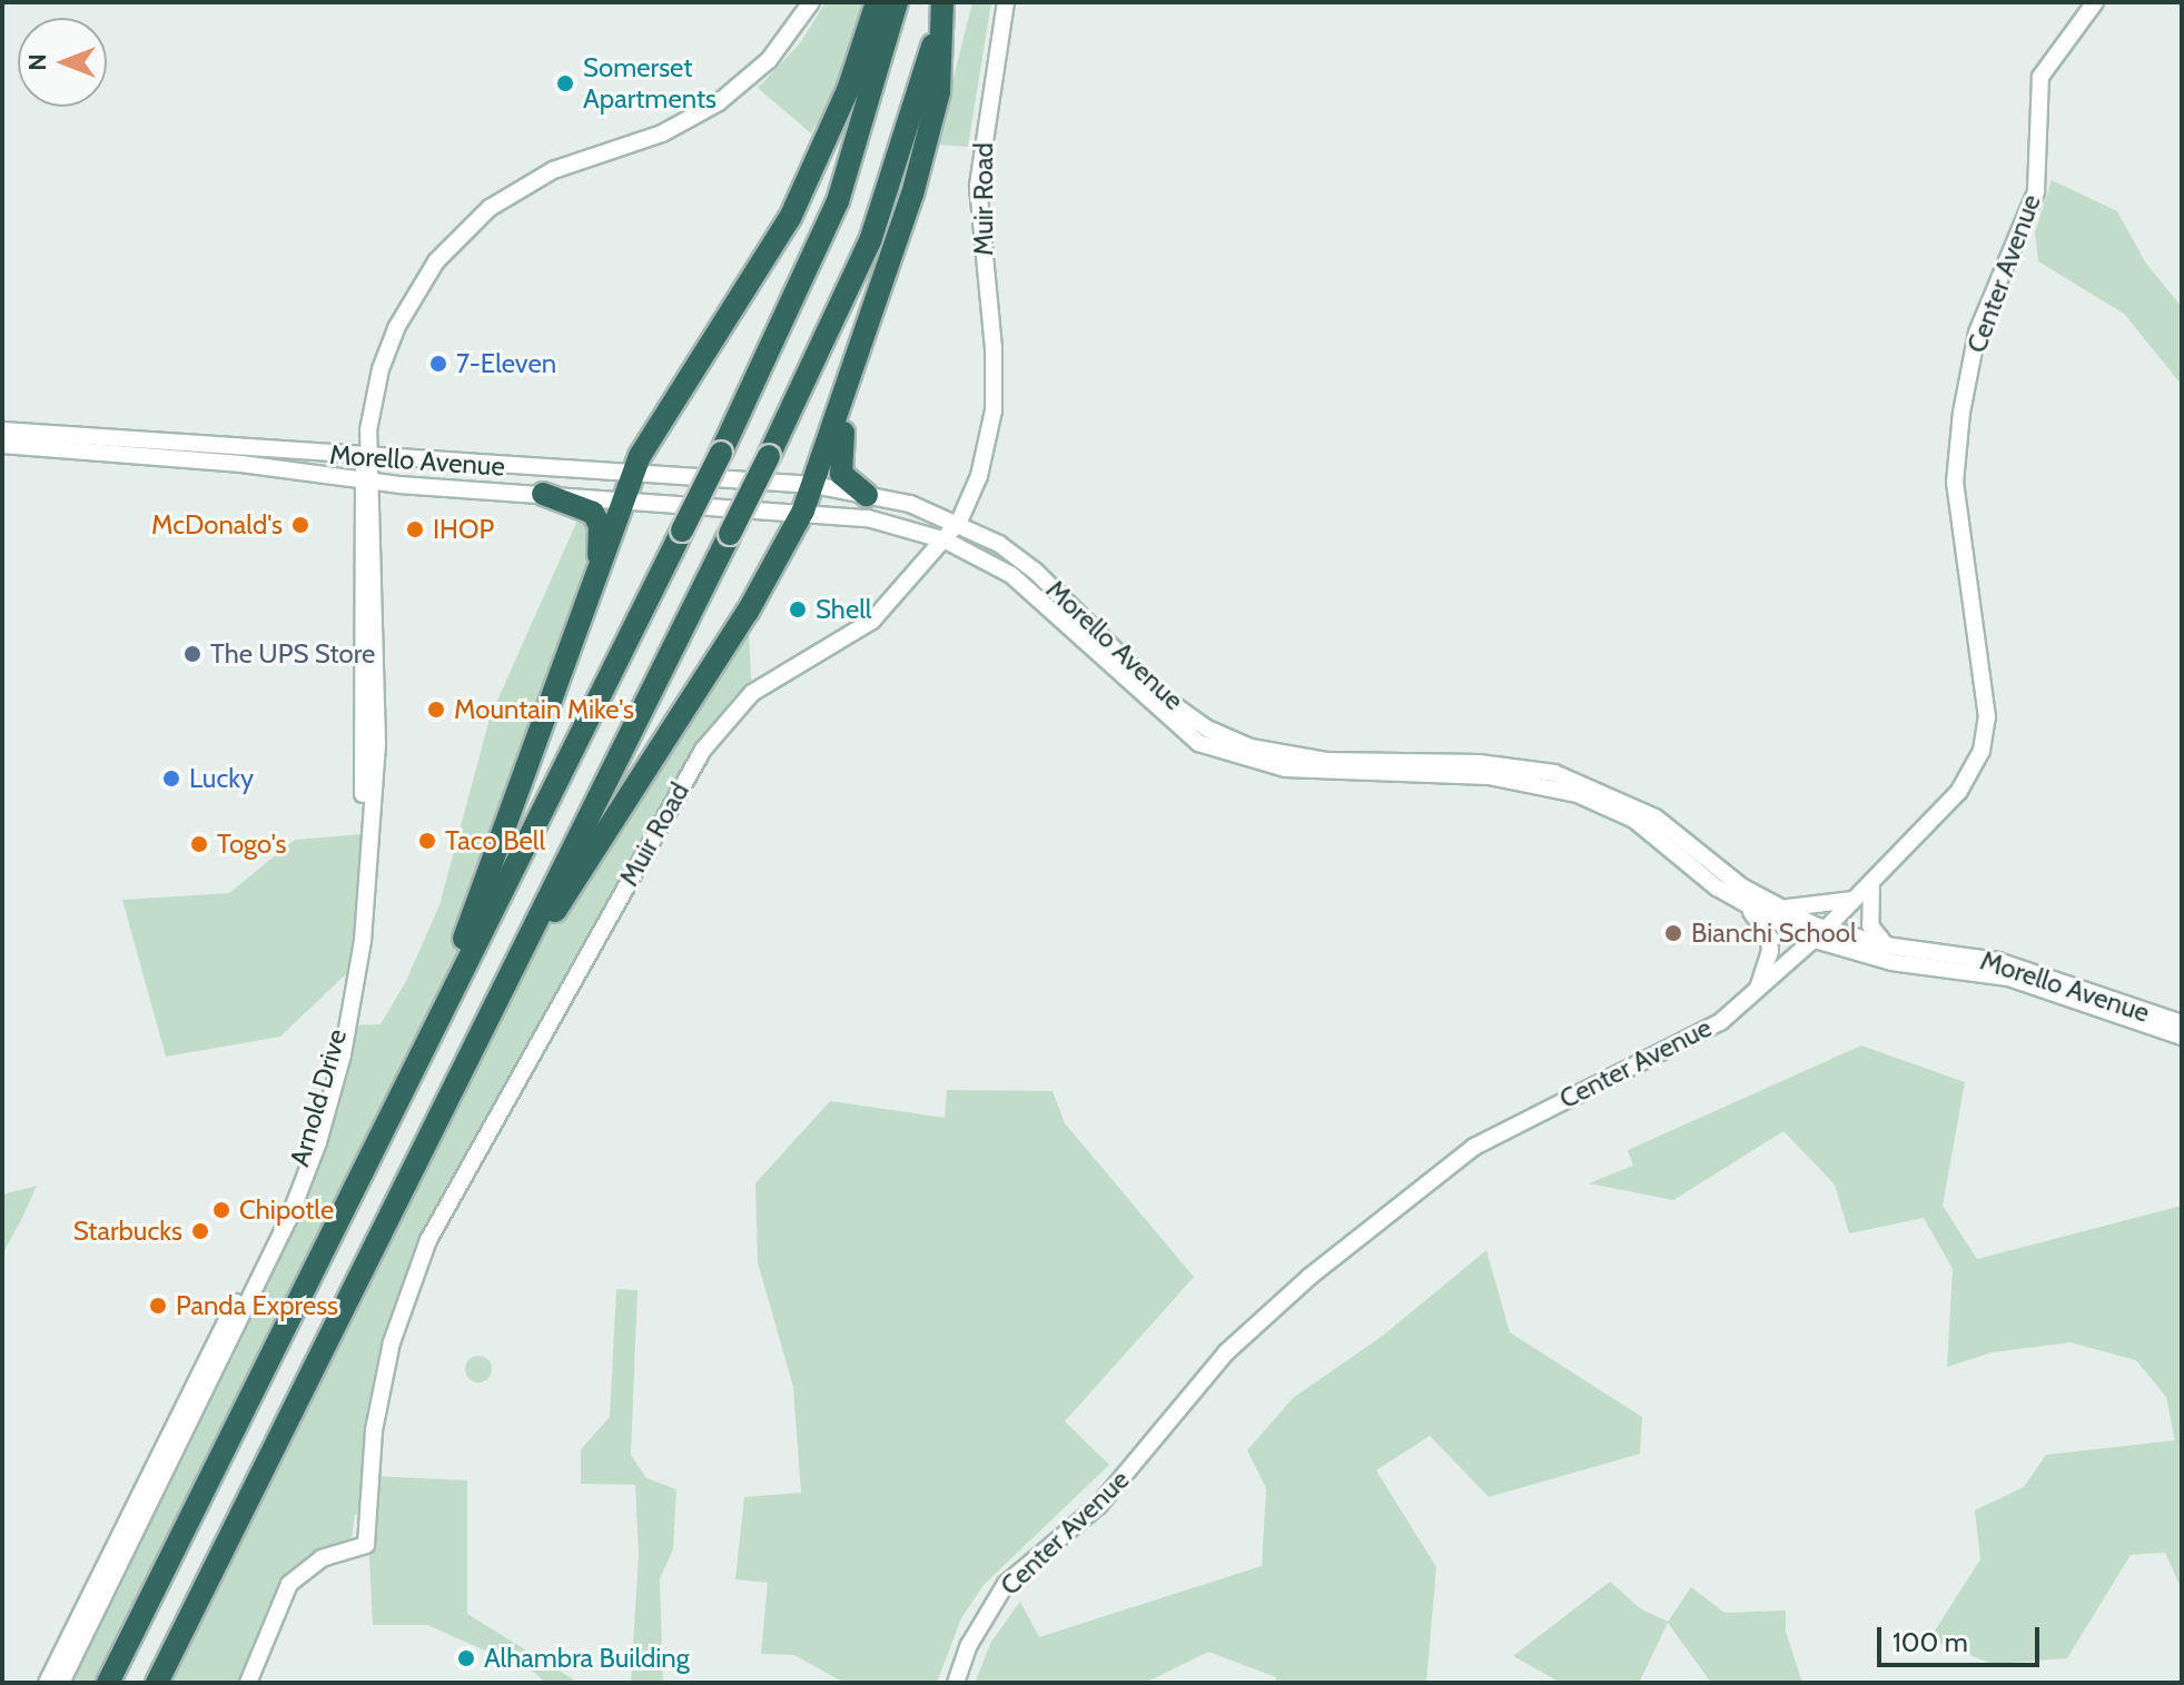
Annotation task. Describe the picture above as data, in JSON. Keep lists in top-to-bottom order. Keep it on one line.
{"streets":{"street":["Muir Road","Center Avenue","Morello Avenue","Arnold Drive"]},"crossings":[["Muir Road","Morello Avenue"],["Center Avenue","Morello Avenue"],["Morello Avenue","Arnold Drive"]],"places":["Somerset Apartments","7-Eleven","McDonald's","IHOP","Shell","The UPS Store","Mountain Mike's","Lucky","Taco Bell","Togo's","Bianchi School","Chipotle","Starbucks","Panda Express","Alhambra Building"],"scale_bar":"100 m","north":"left"}
